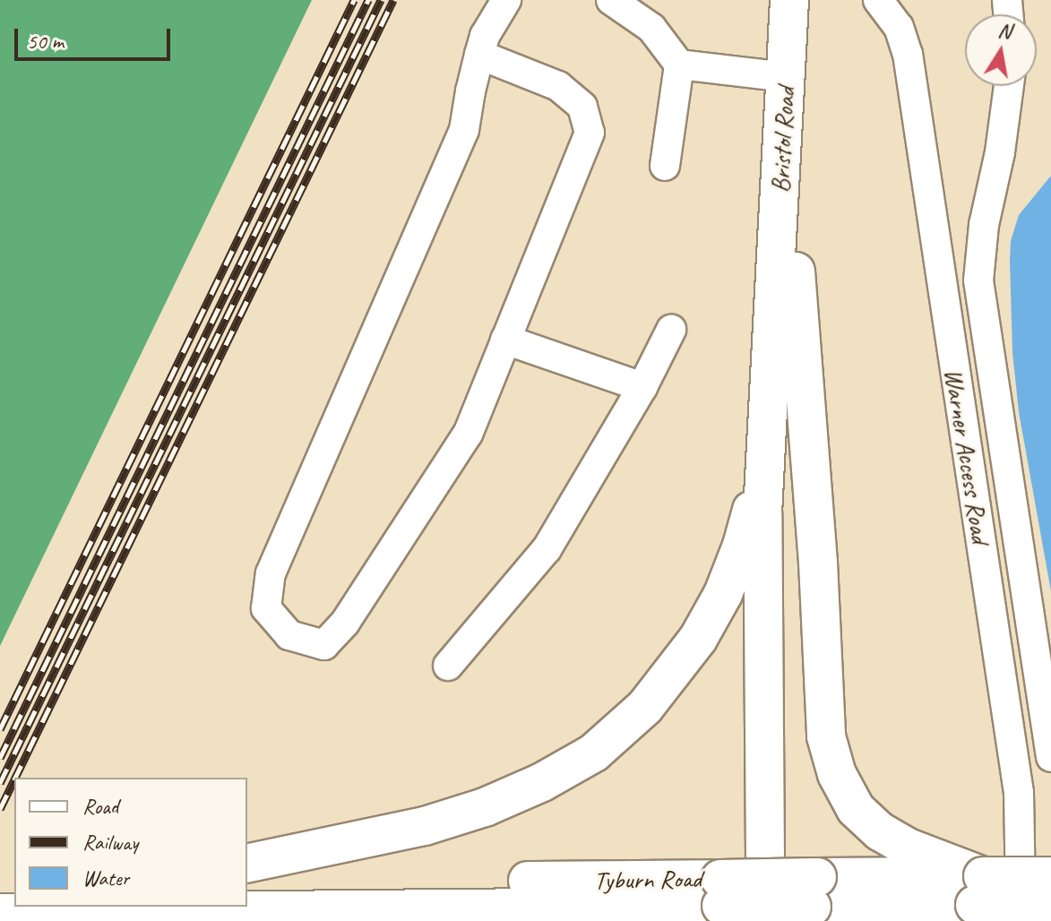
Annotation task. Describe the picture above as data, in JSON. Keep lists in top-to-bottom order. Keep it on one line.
{"streets":{"main road":["Bristol Road","Tyburn Road"],"street":["Warner Access Road"]},"legend":["Road","Railway","Water"],"scale_bar":"50 m","north":"top"}
